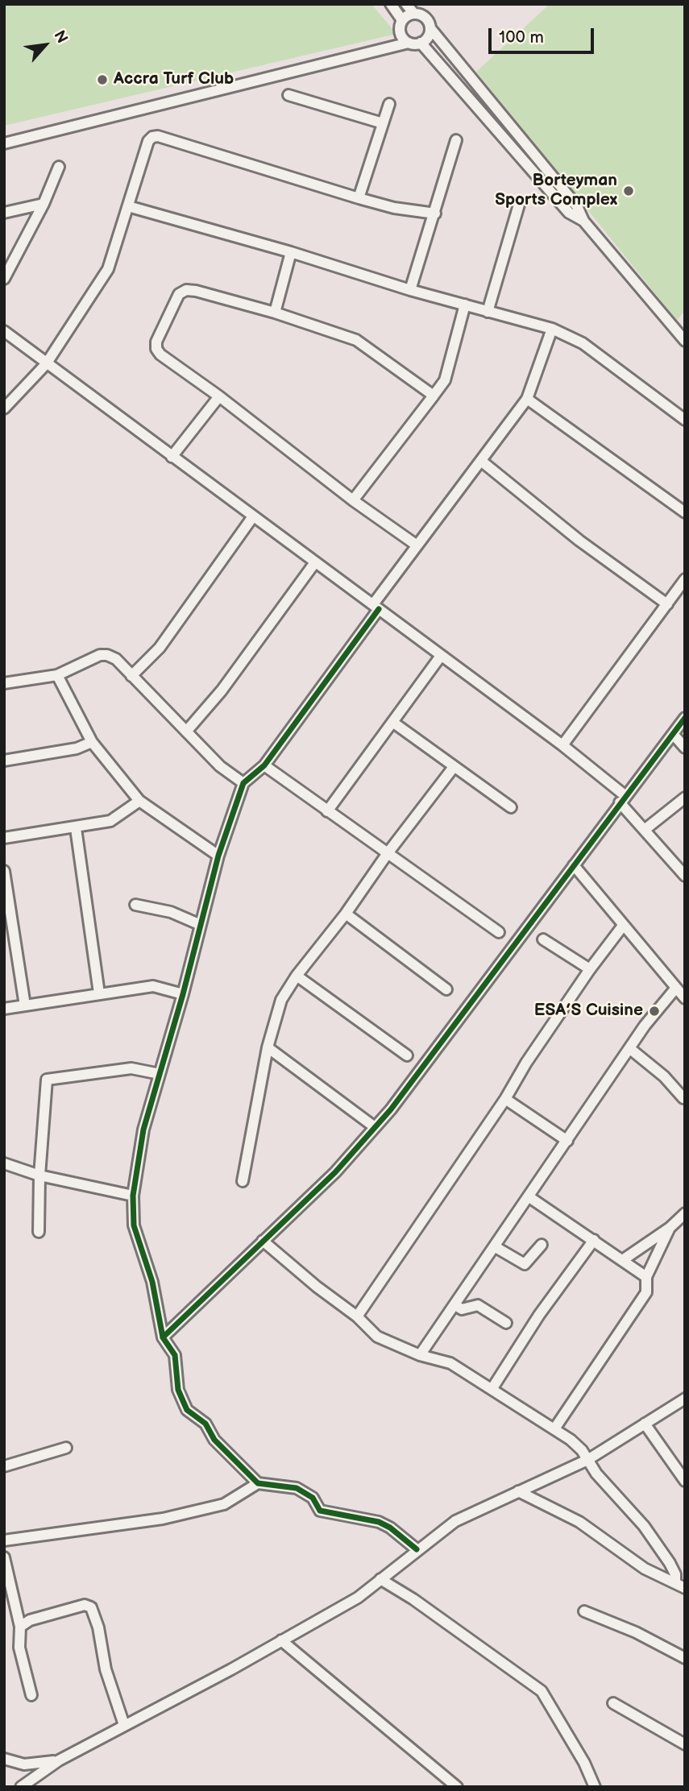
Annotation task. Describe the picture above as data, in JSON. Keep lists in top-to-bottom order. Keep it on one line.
{"places":["Accra Turf Club","Borteyman Sports Complex","ESA’S Cuisine"],"scale_bar":"100 m","north":"top right"}
